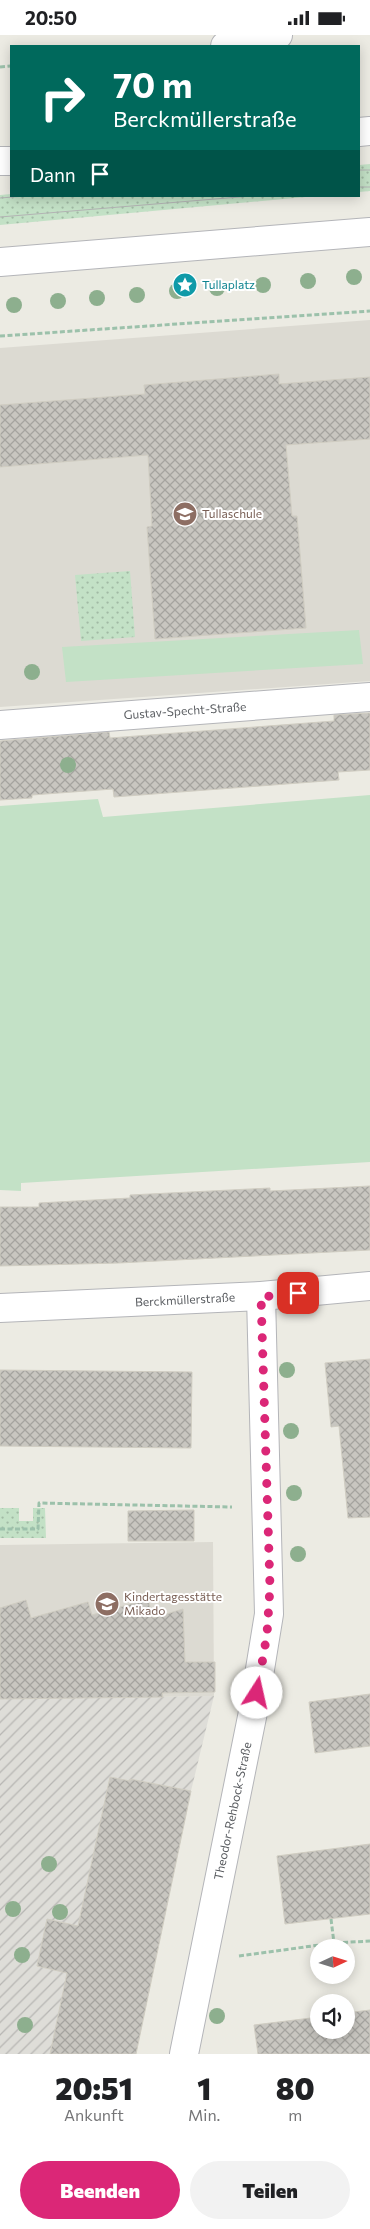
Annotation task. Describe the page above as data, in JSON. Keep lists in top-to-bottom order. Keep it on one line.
{"streets":{"street":["Gustav-Specht-Straße","Berckmüllerstraße","Theodor-Rehbock-Straße"]},"crossings":[["Berckmüllerstraße","Theodor-Rehbock-Straße"]],"places":{"place":["Tullaplatz"],"school or university":["Tullaschule","Kindertagesstätte Mikado"]},"north":"right","page":{"status":"20:50","turn":["70 m","Berckmüllerstraße"],"then":"Dann","eta":["20:51","Ankunft","1","Min.","80","m"],"buttons":["Beenden","Teilen"]}}
